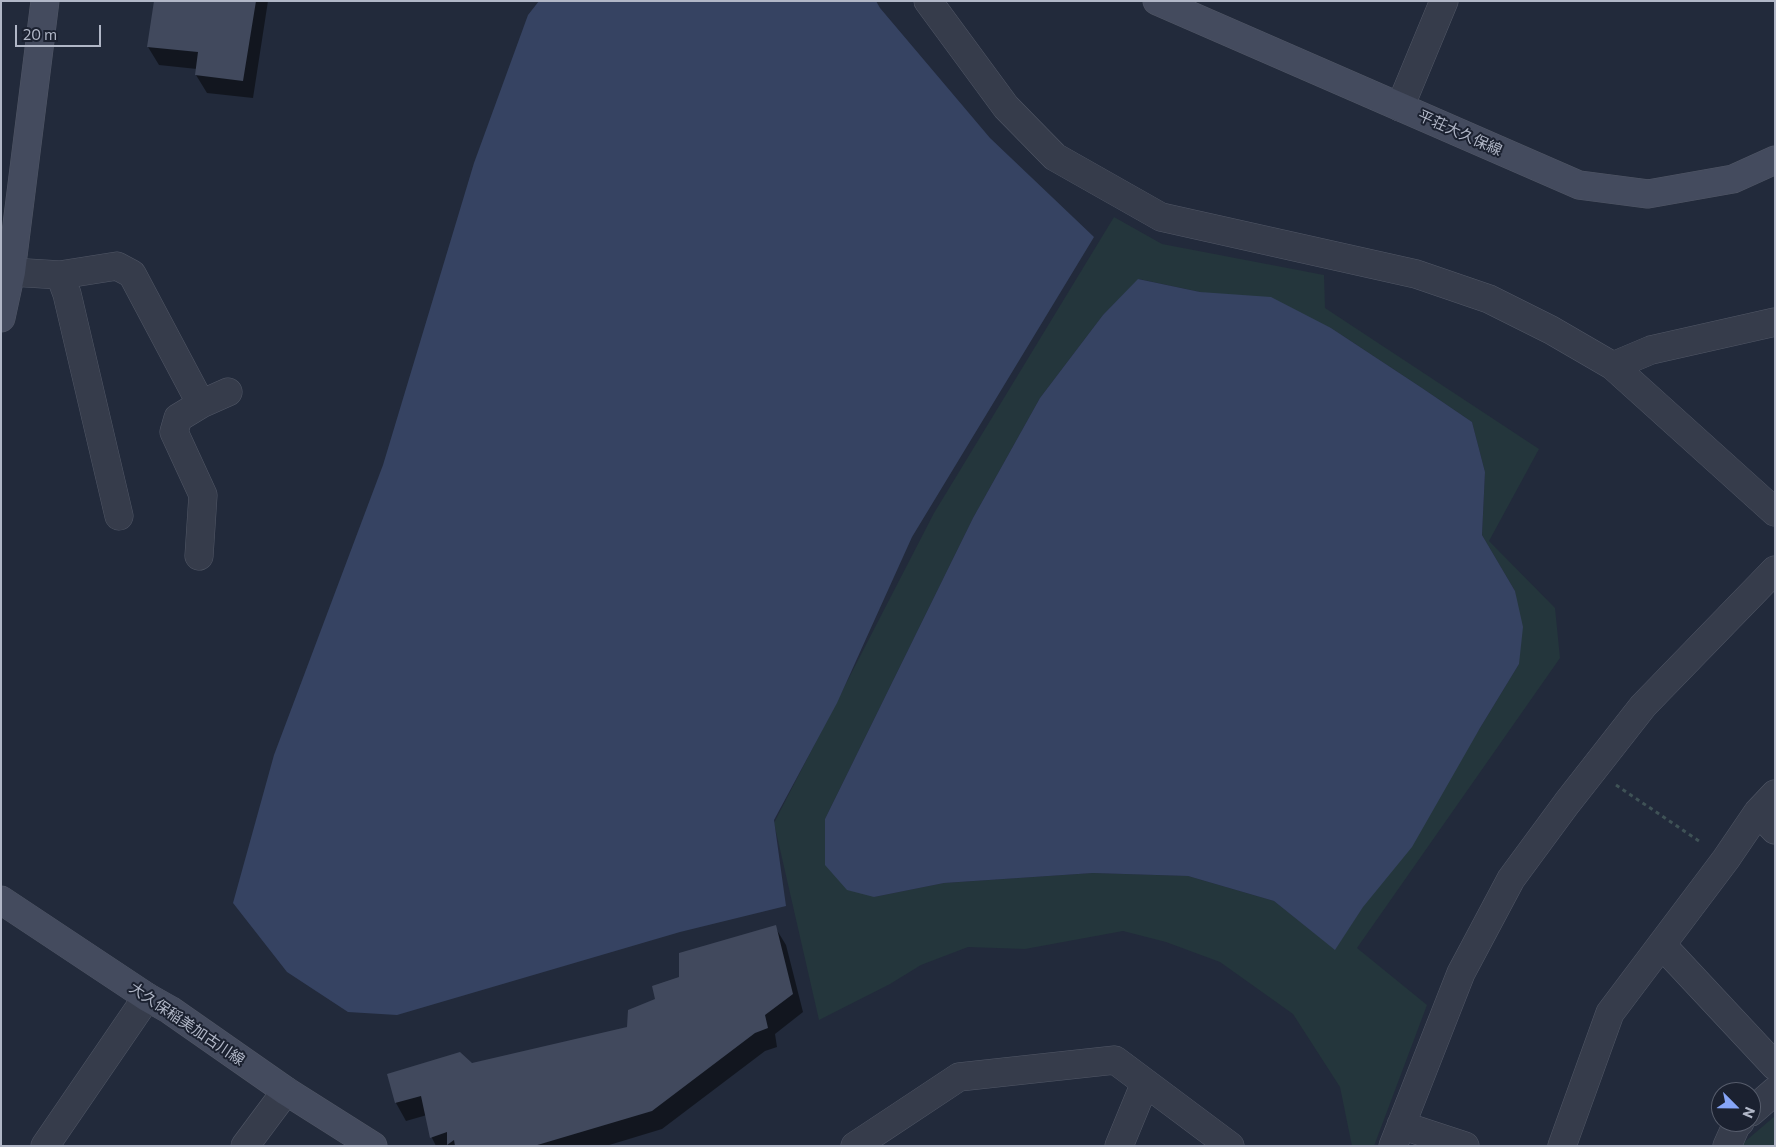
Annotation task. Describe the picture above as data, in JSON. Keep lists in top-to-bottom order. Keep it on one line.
{"streets":{"main road":["平荘大久保線","大久保稲美加古川線"]},"scale_bar":"20 m","north":"bottom right"}
